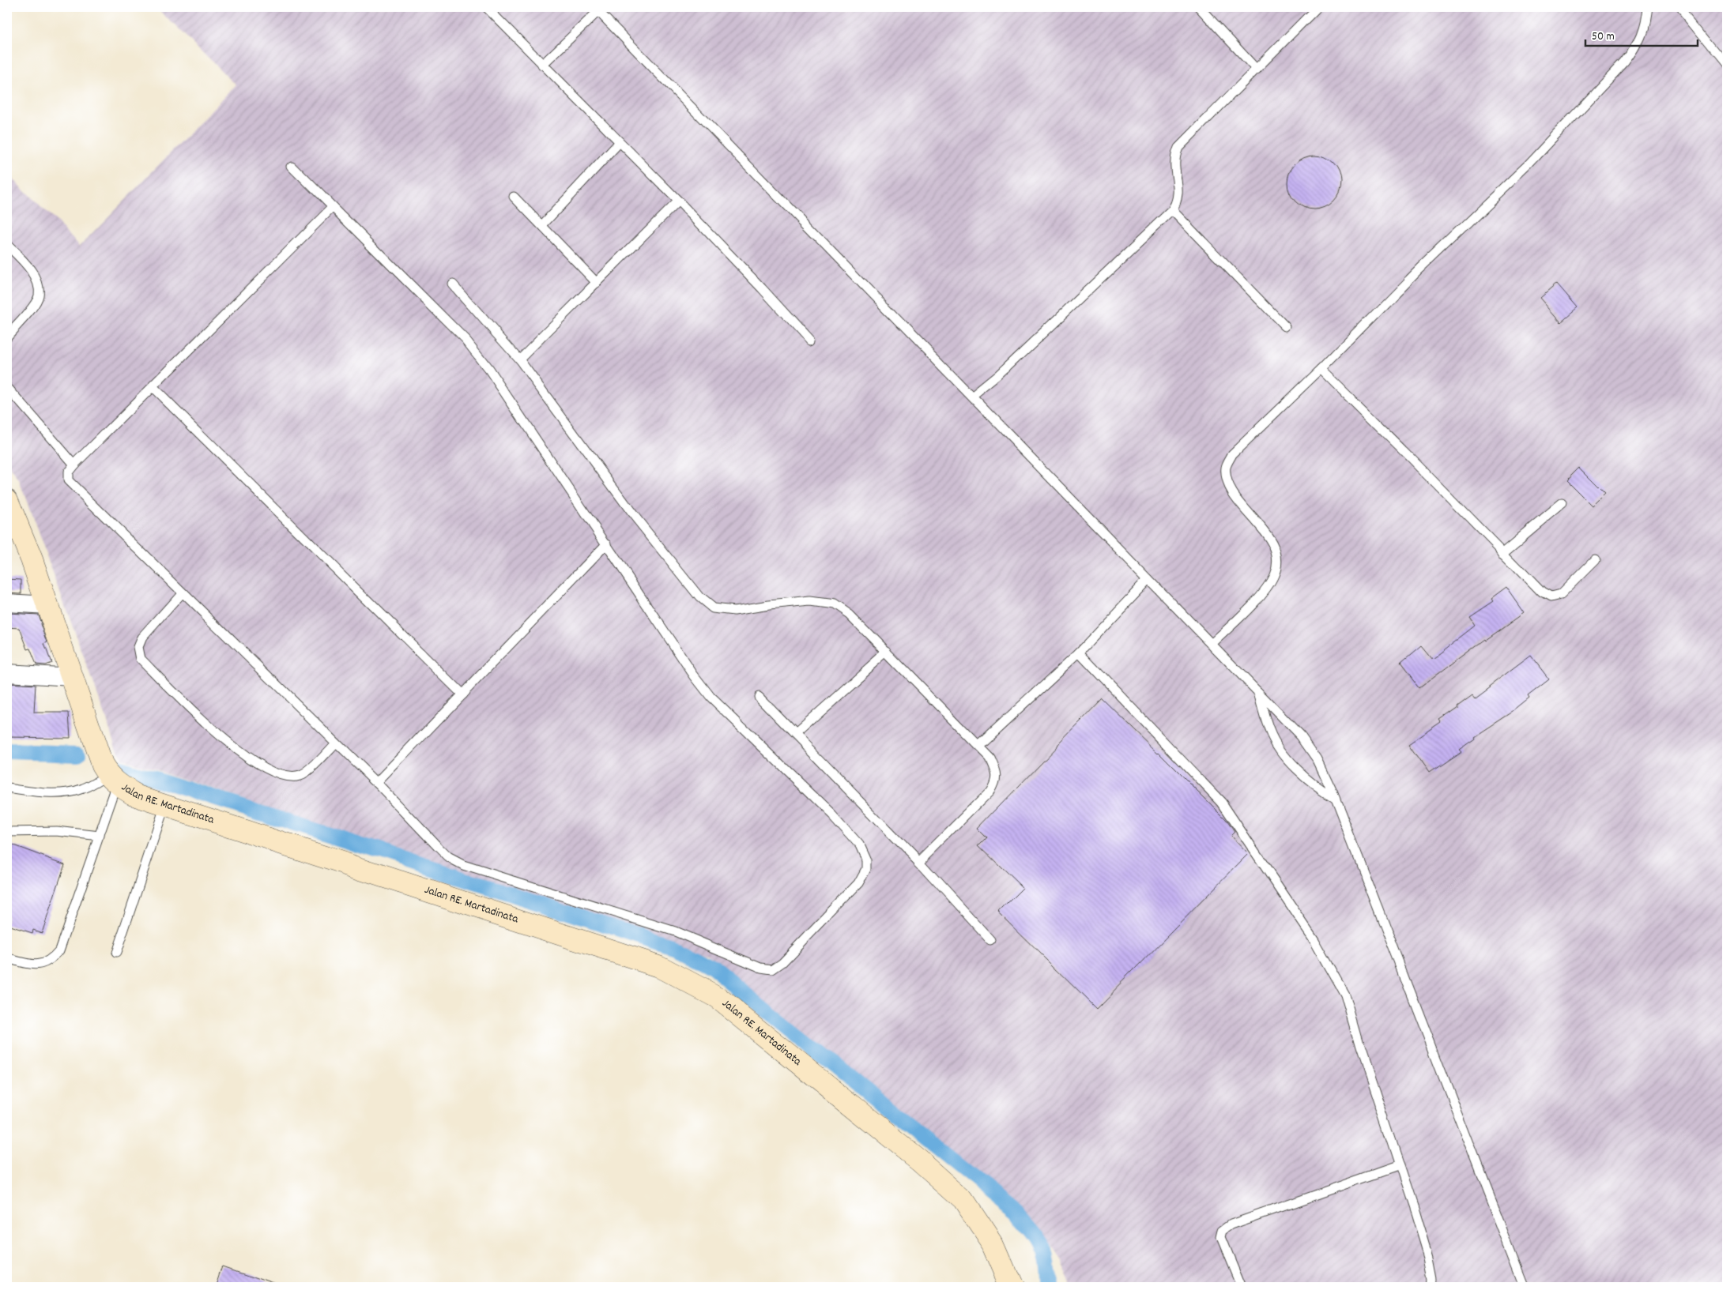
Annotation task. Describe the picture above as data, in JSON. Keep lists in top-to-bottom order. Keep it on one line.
{"streets":{"main road":["Jalan RE. Martadinata"]},"scale_bar":"50 m"}
